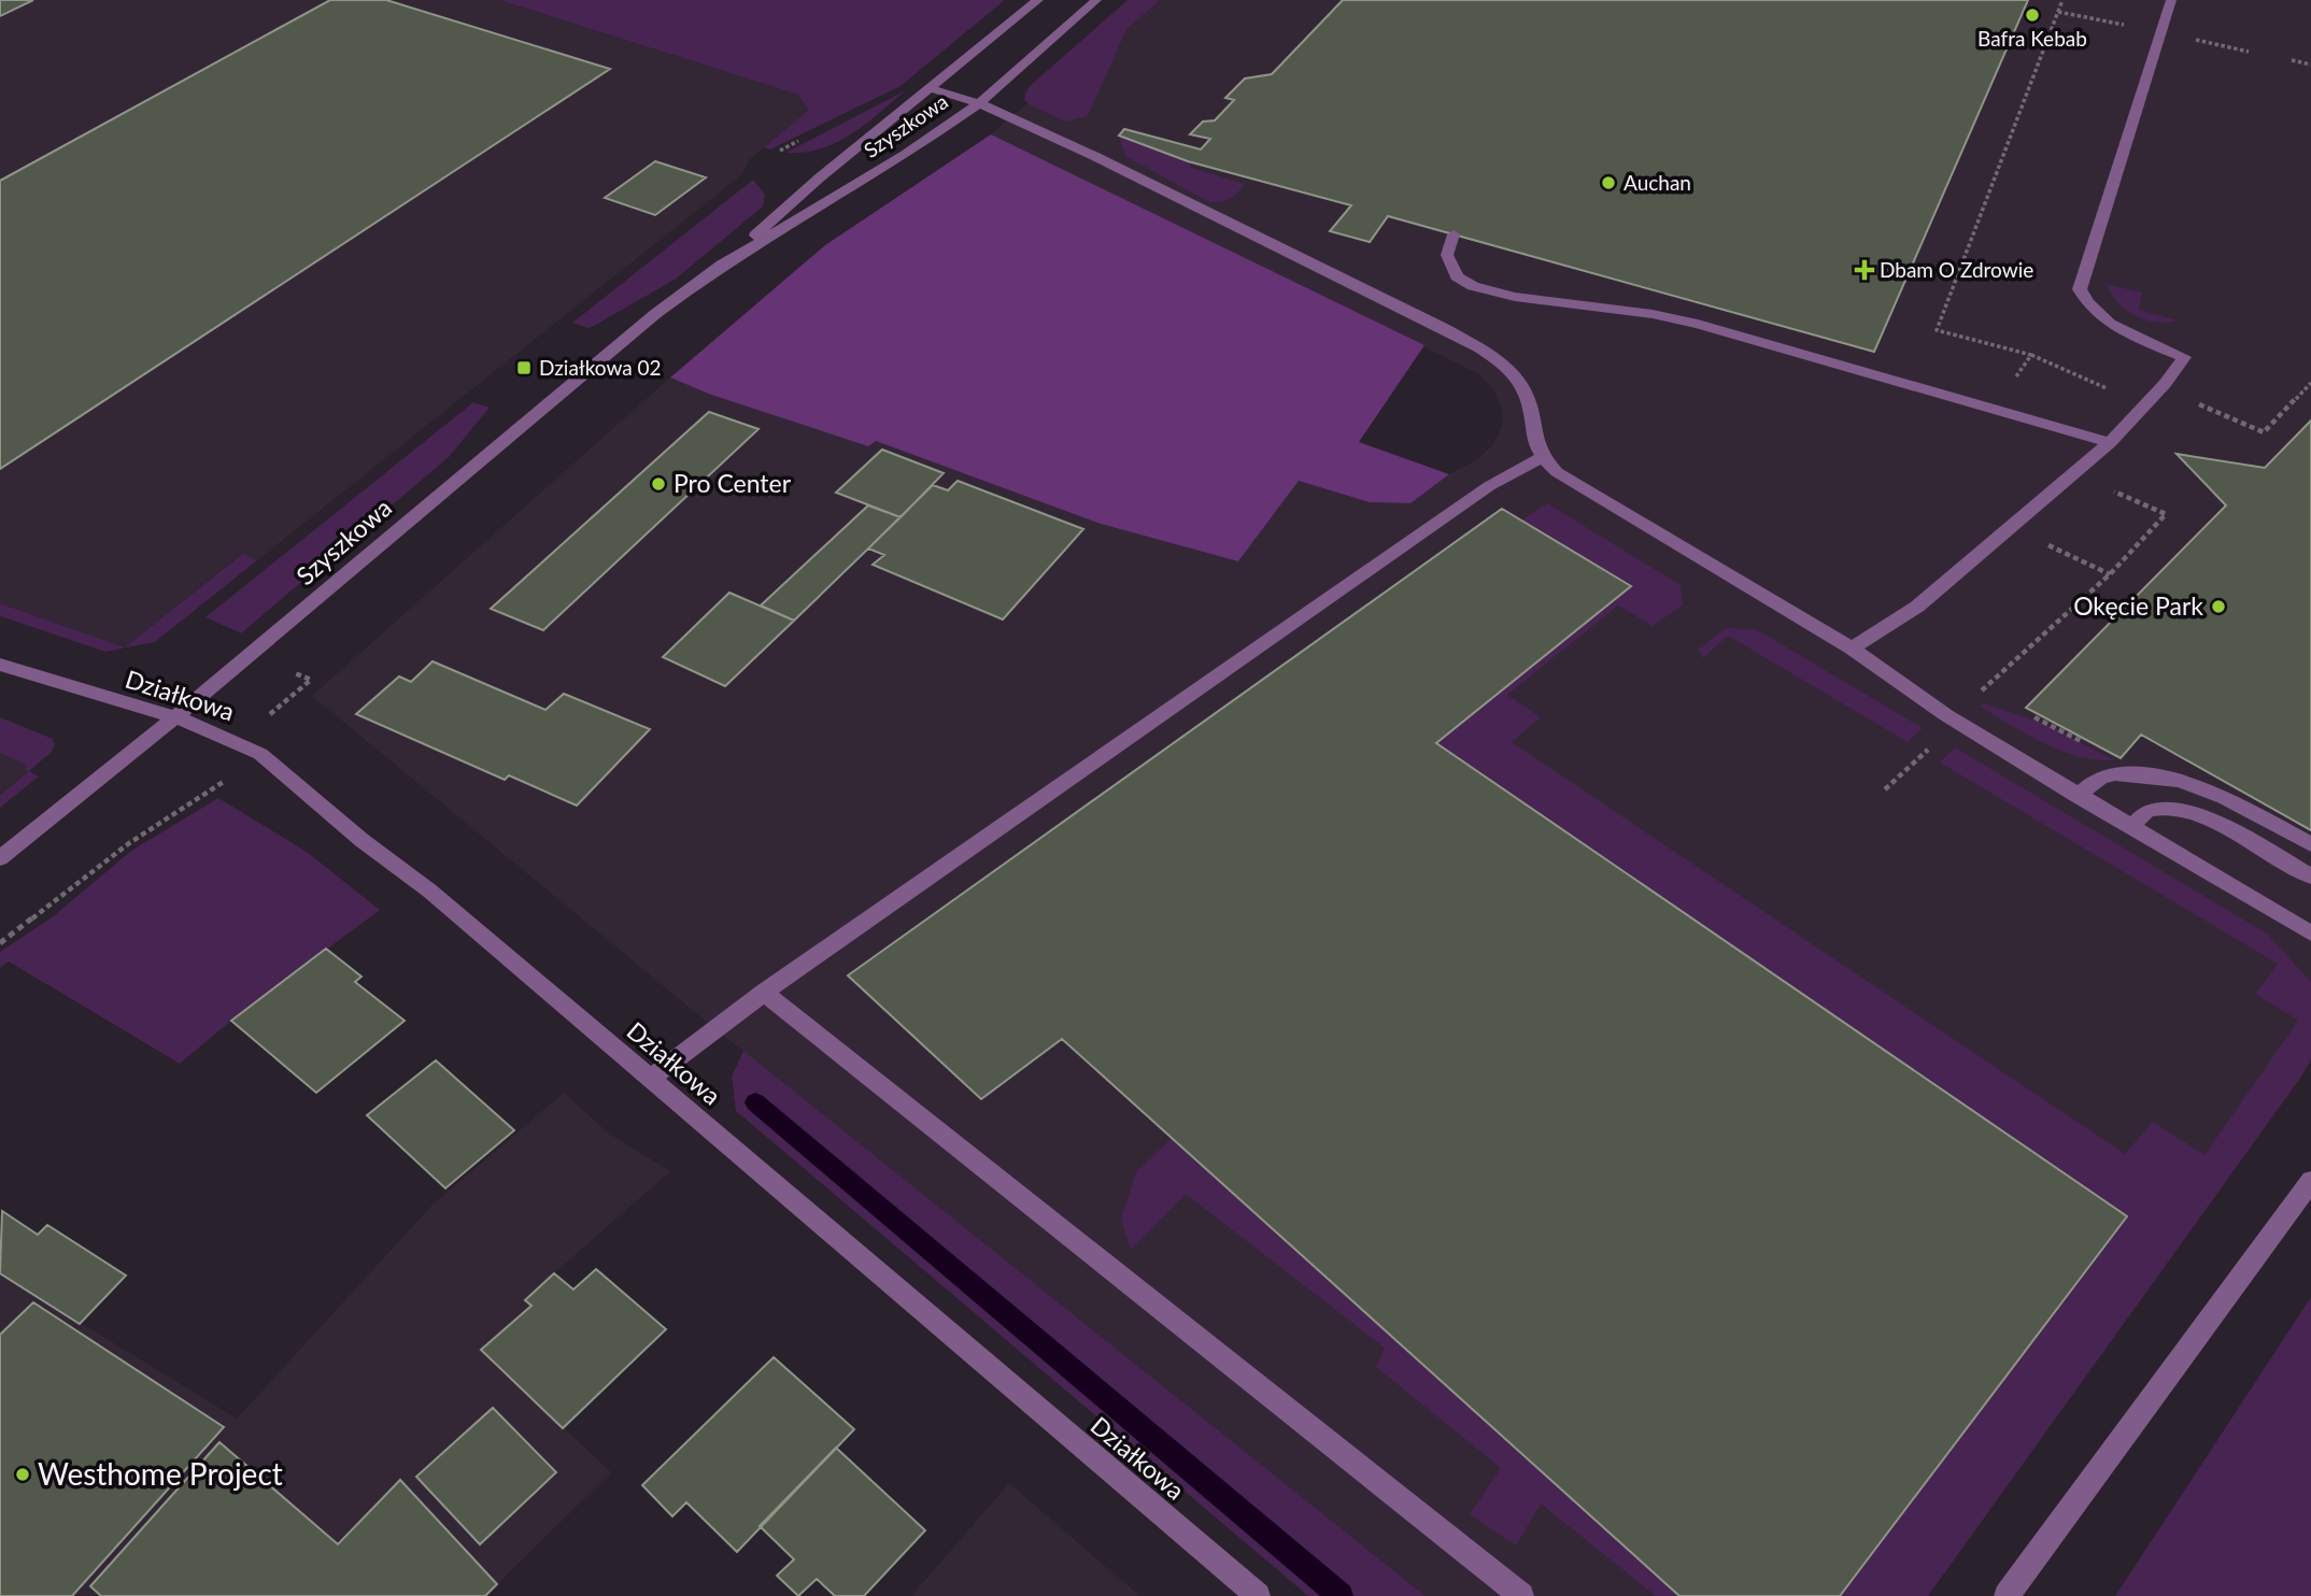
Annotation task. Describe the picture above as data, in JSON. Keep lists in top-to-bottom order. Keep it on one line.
{"streets":{"street":["Szyszkowa","Działkowa"]},"crossings":[["Szyszkowa","Działkowa"]],"places":{"other":["Bafra Kebab","Auchan","Pro Center","Okęcie Park","Westhome Project"],"health":["Dbam O Zdrowie"],"transit":["Działkowa 02"]}}
